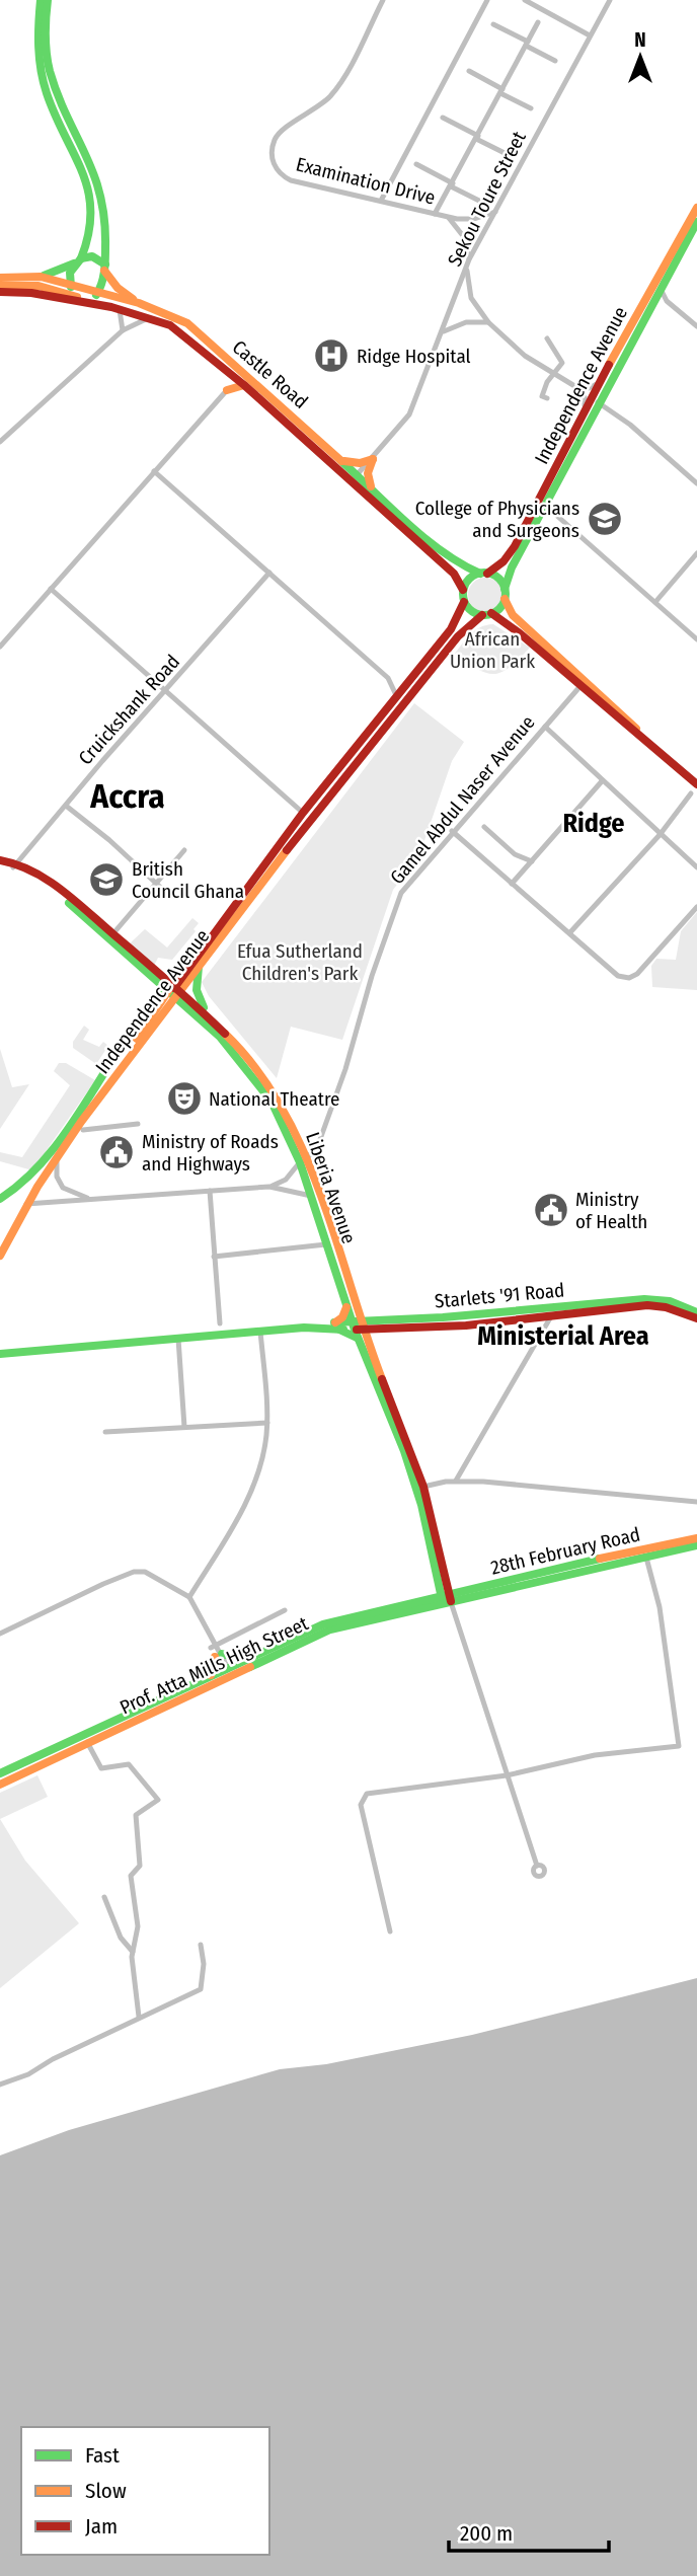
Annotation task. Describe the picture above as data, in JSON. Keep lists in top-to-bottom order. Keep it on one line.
{"streets":{"main road":["Castle Road","Independence Avenue","Liberia Avenue","Starlets '91 Road","28th February Road","Prof. Atta Mills High Street"],"street":["Examination Drive","Sekou Toure Street","Cruickshank Road","Gamel Abdul Naser Avenue"]},"crossings":[["Examination Drive","Sekou Toure Street"],["Sekou Toure Street","Castle Road"],["Castle Road","Independence Avenue"],["Independence Avenue","Liberia Avenue"],["Cruickshank Road","Liberia Avenue"],["Gamel Abdul Naser Avenue","Liberia Avenue"],["Liberia Avenue","Starlets '91 Road"],["Liberia Avenue","28th February Road"],["Liberia Avenue","Prof. Atta Mills High Street"],["28th February Road","Prof. Atta Mills High Street"]],"districts":["Accra","Ridge","Ministerial Area"],"parks":["African Union Park","Efua Sutherland Children's Park"],"places":{"hospital":["Ridge Hospital"],"school or university":["College of Physicians and Surgeons","British Council Ghana"],"theatre":["National Theatre"],"public building":["Ministry of Roads and Highways","Ministry of Health"]},"legend":["Fast","Slow","Jam"],"scale_bar":"200 m","north":"top"}
